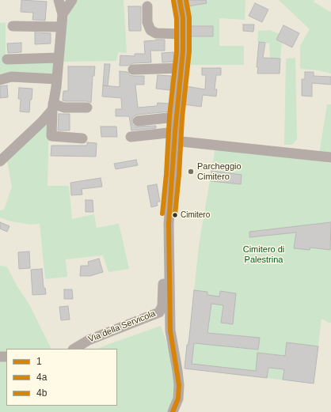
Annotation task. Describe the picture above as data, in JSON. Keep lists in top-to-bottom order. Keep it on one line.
{"streets":{"street":["Via della Servicola"]},"parks":["Cimitero di Palestrina"],"places":["Parcheggio Cimitero","Cimitero"],"lines":["transit line 1","transit line 4a","transit line 4b"],"legend":["1","4a","4b"]}
